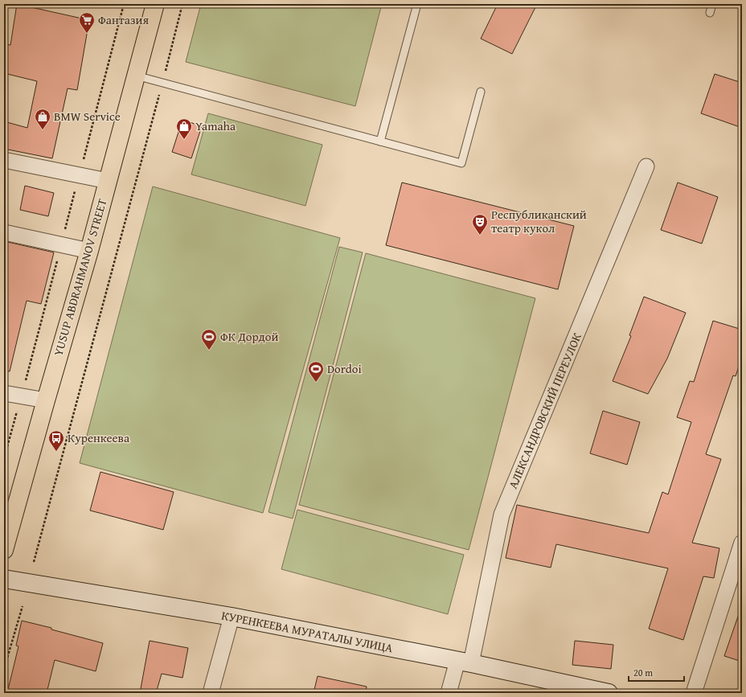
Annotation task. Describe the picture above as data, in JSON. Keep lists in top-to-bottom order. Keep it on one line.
{"streets":{"main road":["YUSUP ABDRAHMANOV STREET"],"street":["АЛЕКСАНДРОВСКИЙ ПЕРЕУЛОК","КУРЕНКЕЕВА МУРАТАЛЫ УЛИЦА"]},"crossings":[["АЛЕКСАНДРОВСКИЙ ПЕРЕУЛОК","КУРЕНКЕЕВА МУРАТАЛЫ УЛИЦА"]],"places":{"supermarket":["Фантазия"],"shop":["BMW Service","Yamaha"],"theatre":["Республиканский театр кукол"],"sports":["ФК Дордой","Dordoi"],"bus stop":["Куренкеева"]},"scale_bar":"20 m"}
